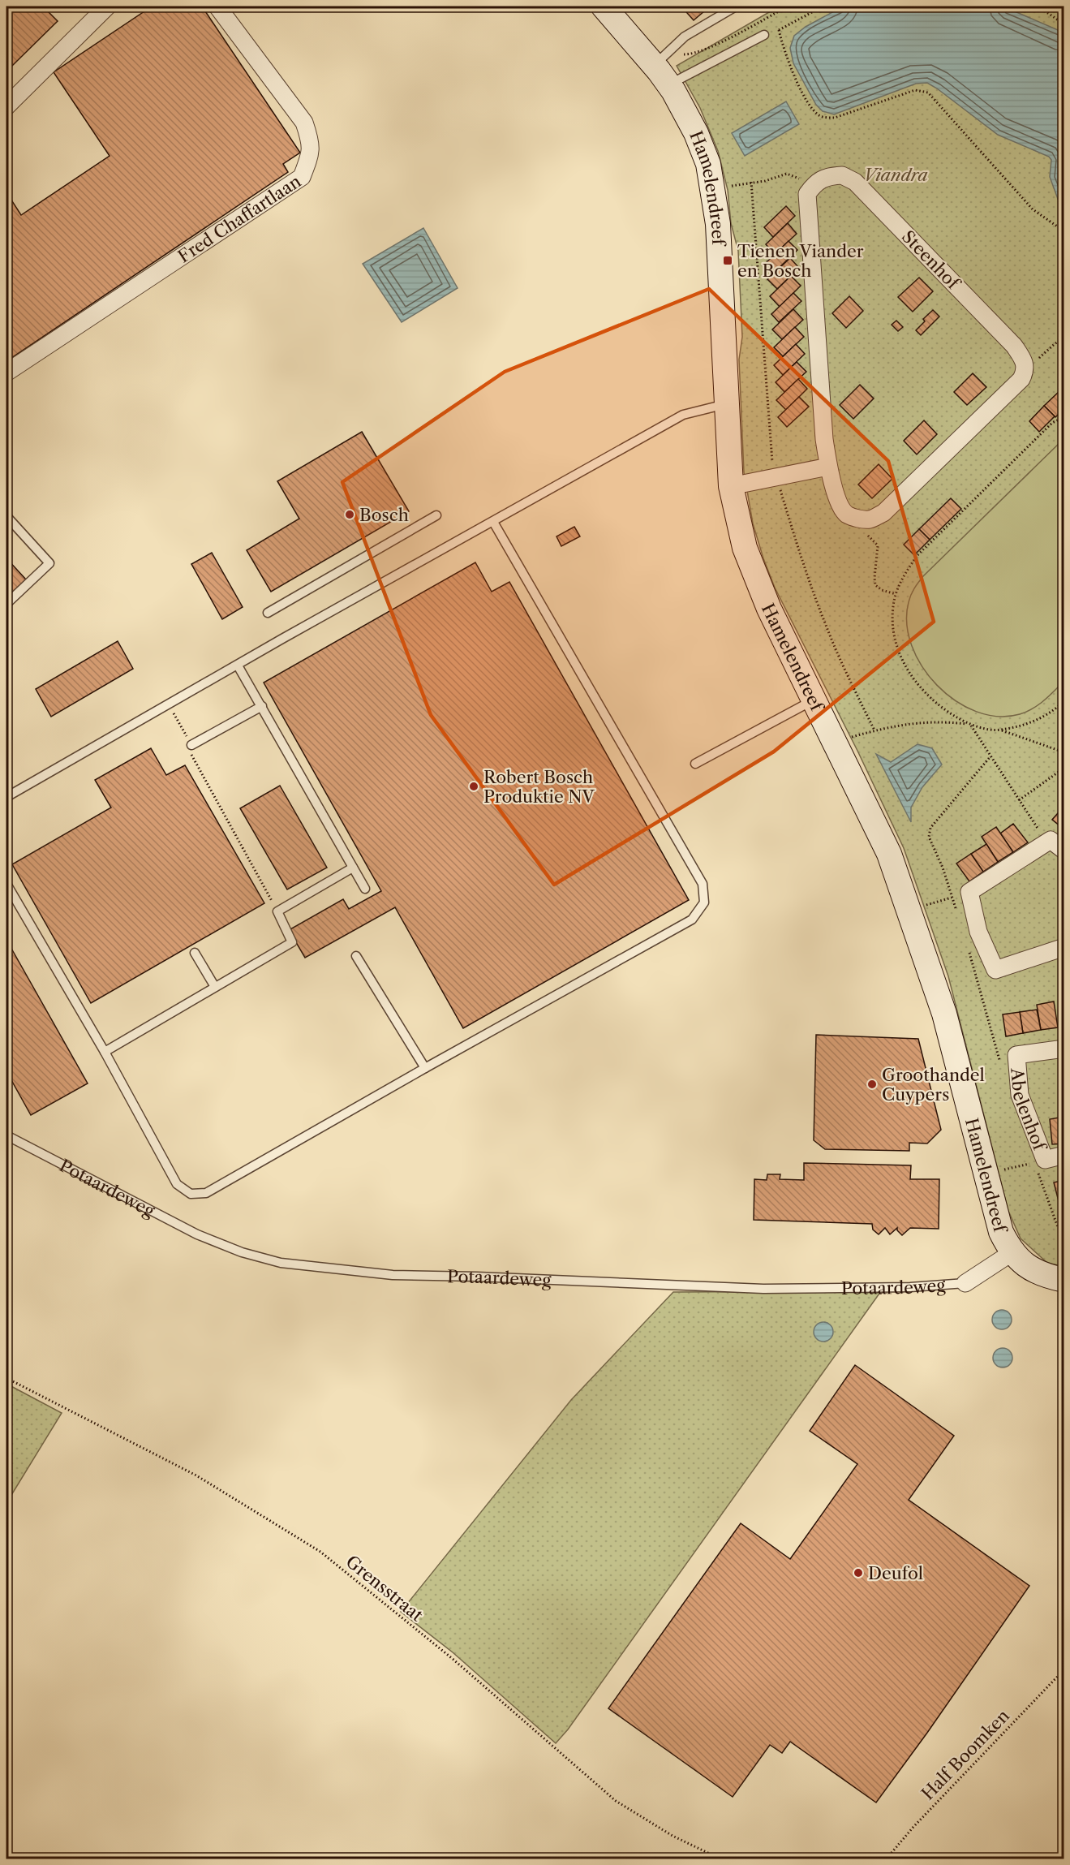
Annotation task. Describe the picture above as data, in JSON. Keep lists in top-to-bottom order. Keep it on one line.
{"streets":{"street":["Hamelendreef","Fred Chaffartlaan","Steenhof","Abelenhof","Potaardeweg"],"path":["Grensstraat","Half Boomken"]},"crossings":[["Hamelendreef","Potaardeweg"]],"parks":["Viandra"],"places":{"transit":["Tienen Viander en Bosch"],"other":["Bosch","Robert Bosch Produktie NV","Groothandel Cuypers","Deufol"]}}
